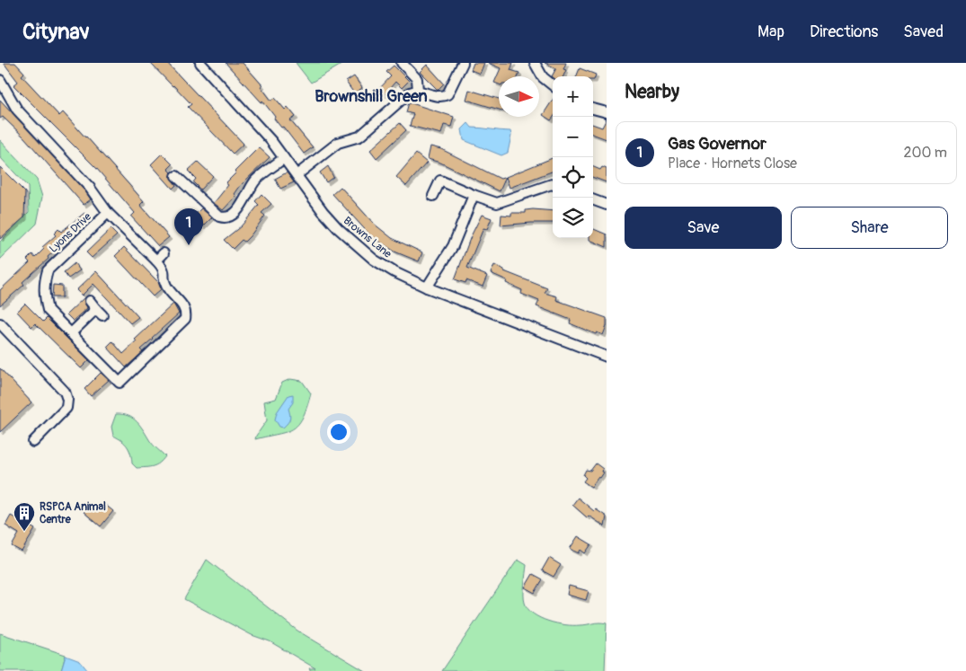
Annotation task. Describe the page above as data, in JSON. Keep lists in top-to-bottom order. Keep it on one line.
{"streets":{"street":["Lyons Drive","Browns Lane"]},"districts":["Brownshill Green"],"places":{"building":["RSPCA Animal Centre"]},"north":"right","page":{"header":"Citynav","nav":["Map","Directions","Saved"],"heading":"Nearby","map_buttons":["+","−"],"list":[{"mark":"1","name":"Gas Governor","note":"Place · Hornets Close","value":"200 m"}],"buttons":["Save","Share"],"pins":"1"}}
